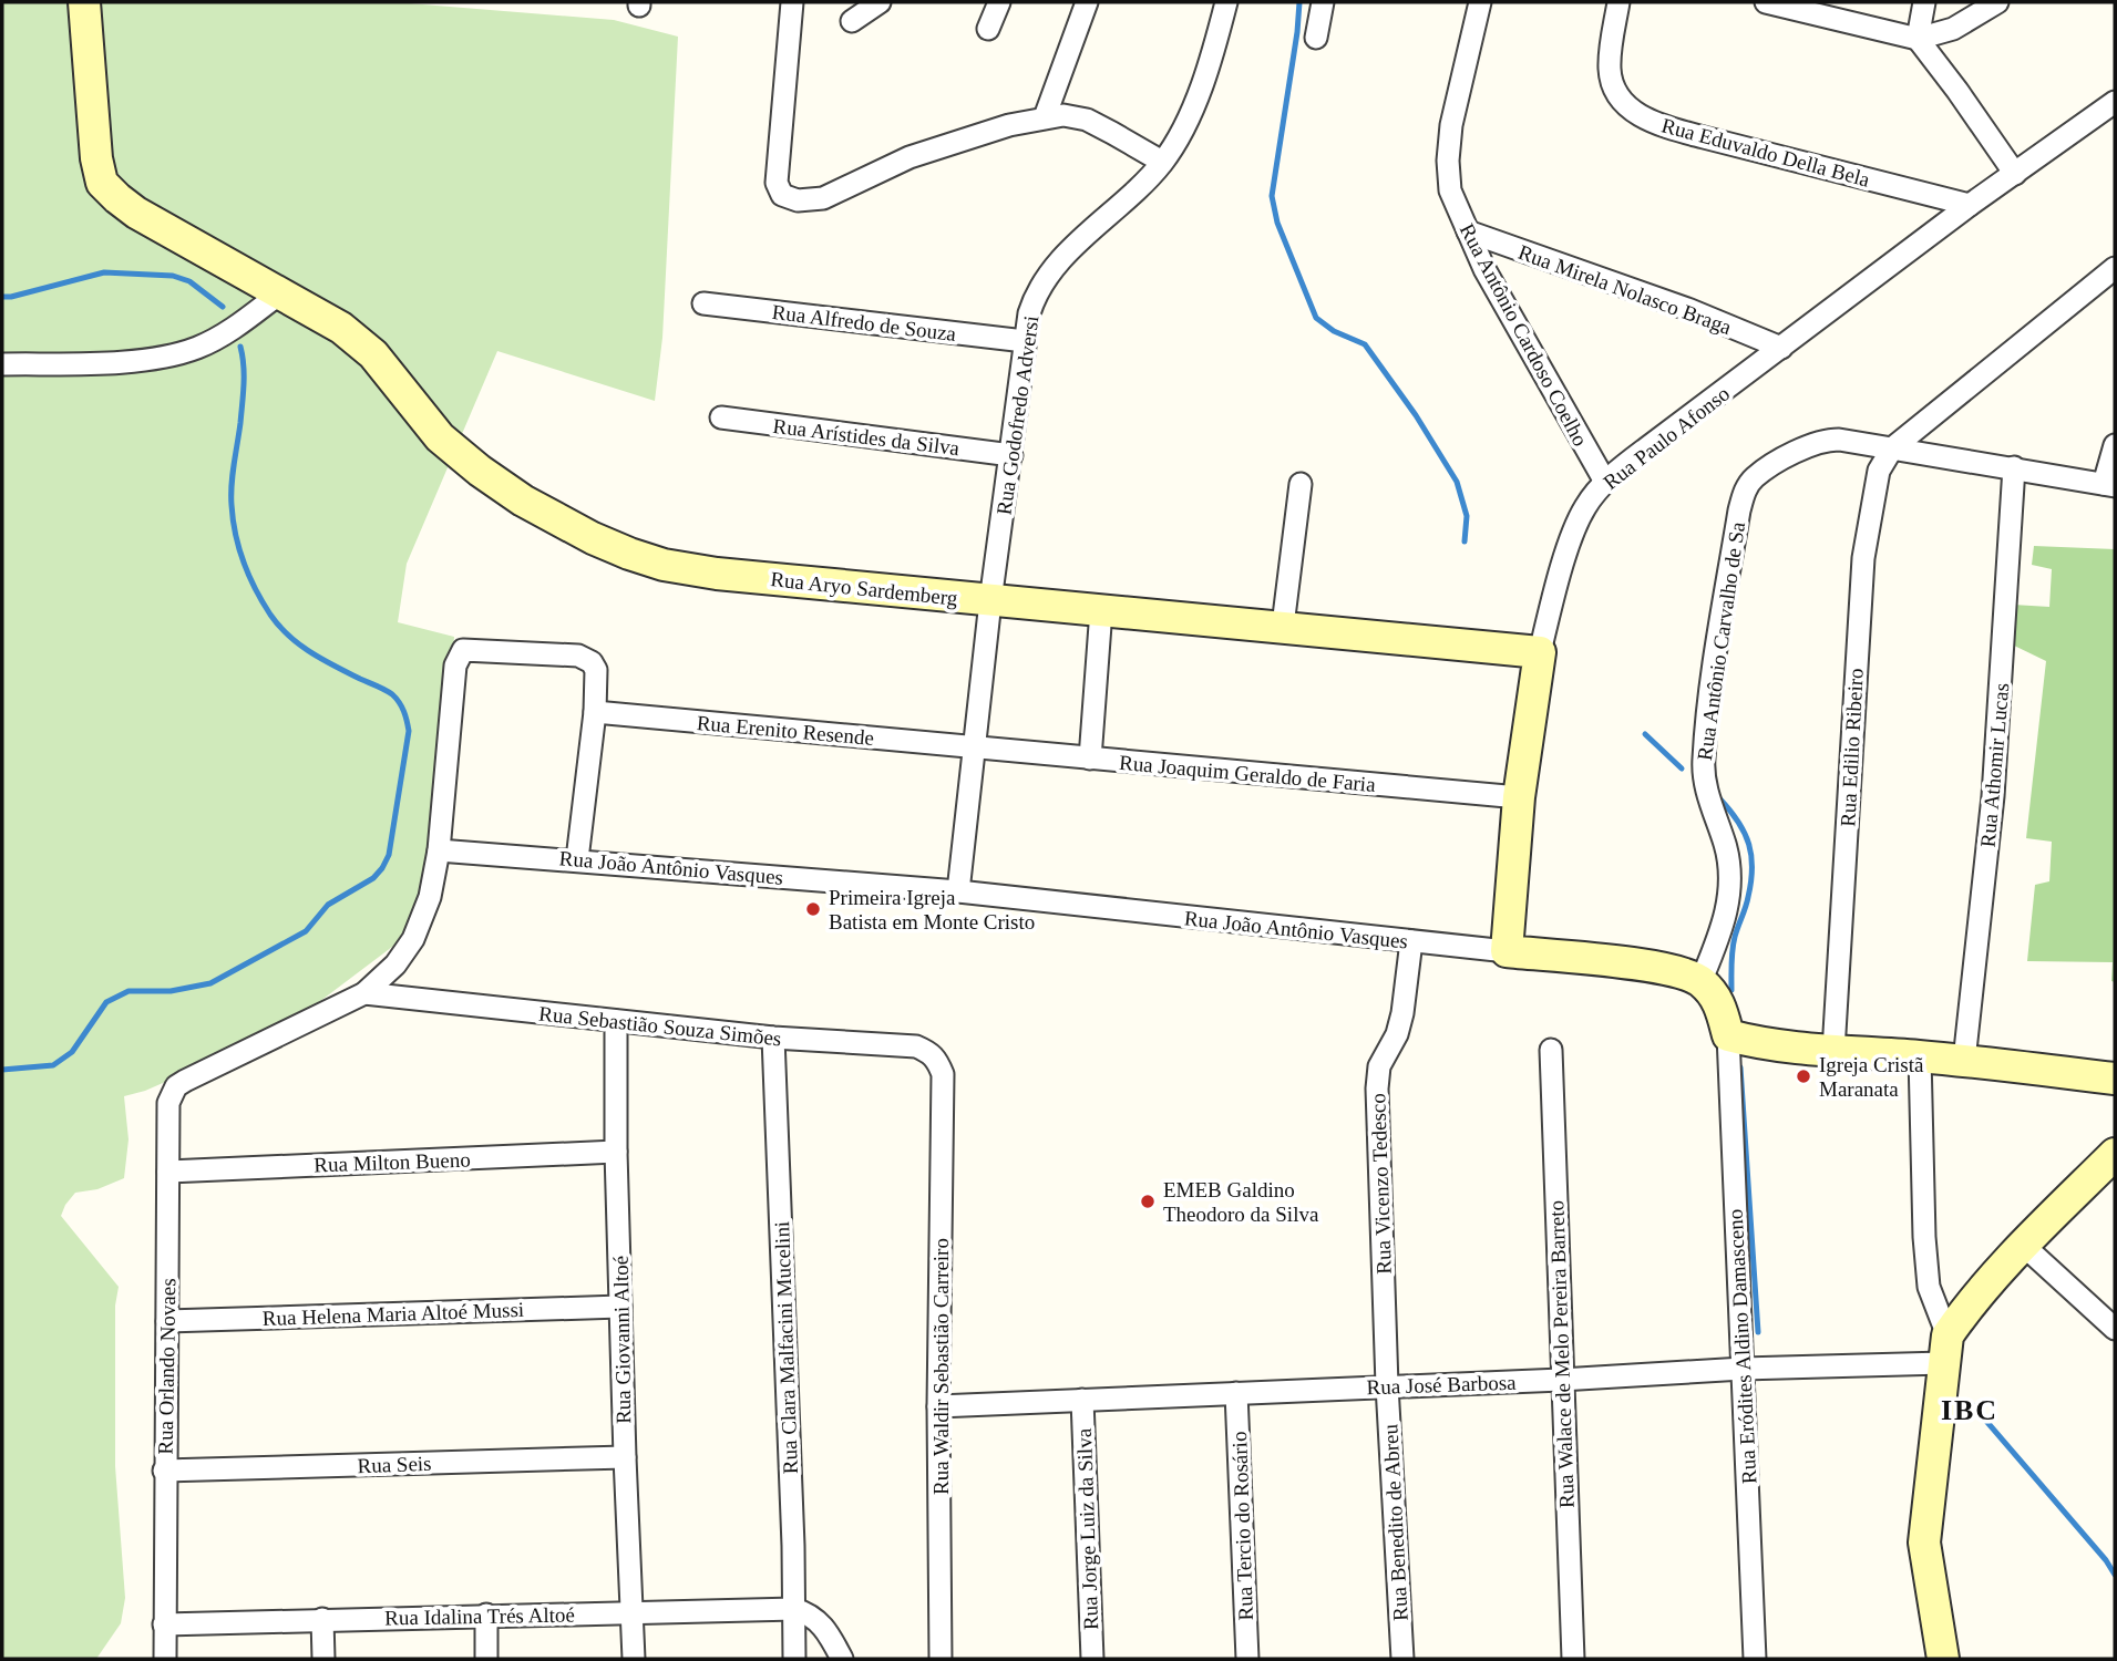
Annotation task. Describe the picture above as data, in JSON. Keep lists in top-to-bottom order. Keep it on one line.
{"streets":{"street":["Rua Eduvaldo Della Bela","Rua Mirela Nolasco Braga","Rua Alfredo de Souza","Rua Antônio Cardoso Coelho","Rua Godofredo Adversi","Rua Arístides da Silva","Rua Paulo Afonso","Rua Aryo Sardemberg","Rua Antônio Carvalho de Sa","Rua Erenito Resende","Rua Edilio Ribeiro","Rua Athomir Lucas","Rua Joaquim Geraldo de Faria","Rua João Antônio Vasques","Rua Sebastião Souza Simões","Rua Milton Bueno","Rua Vicenzo Tedesco","Rua Helena Maria Altoé Mussi","Rua Giovanni Altoé","Rua Eródites Aldino Damasceno","Rua Clara Malfacini Mucelini","Rua Walace de Melo Pereira Barreto","Rua Orlando Novaes","Rua Waldir Sebastião Carreiro","Rua José Barbosa","Rua Seis","Rua Benedito de Abreu","Rua Tercio do Rosário","Rua Jorge Luiz da Silva","Rua Idalina Trés Altoé"]},"crossings":[["Rua Eduvaldo Della Bela","Rua Paulo Afonso"],["Rua Mirela Nolasco Braga","Rua Antônio Cardoso Coelho"],["Rua Mirela Nolasco Braga","Rua Paulo Afonso"],["Rua Alfredo de Souza","Rua Godofredo Adversi"],["Rua Antônio Cardoso Coelho","Rua Paulo Afonso"],["Rua Godofredo Adversi","Rua Arístides da Silva"],["Rua Godofredo Adversi","Rua Aryo Sardemberg"],["Rua Godofredo Adversi","Rua Erenito Resende"],["Rua Godofredo Adversi","Rua Joaquim Geraldo de Faria"],["Rua Godofredo Adversi","Rua João Antônio Vasques"],["Rua Paulo Afonso","Rua Aryo Sardemberg"],["Rua Paulo Afonso","Rua Joaquim Geraldo de Faria"],["Rua Paulo Afonso","Rua João Antônio Vasques"],["Rua Antônio Carvalho de Sa","Rua Edilio Ribeiro"],["Rua Antônio Carvalho de Sa","Rua Athomir Lucas"],["Rua Antônio Carvalho de Sa","Rua João Antônio Vasques"],["Rua Erenito Resende","Rua Joaquim Geraldo de Faria"],["Rua João Antônio Vasques","Rua Vicenzo Tedesco"],["Rua Sebastião Souza Simões","Rua Giovanni Altoé"],["Rua Sebastião Souza Simões","Rua Clara Malfacini Mucelini"],["Rua Sebastião Souza Simões","Rua Orlando Novaes"],["Rua Sebastião Souza Simões","Rua Waldir Sebastião Carreiro"],["Rua Milton Bueno","Rua Giovanni Altoé"],["Rua Milton Bueno","Rua Orlando Novaes"],["Rua Vicenzo Tedesco","Rua José Barbosa"],["Rua Vicenzo Tedesco","Rua Benedito de Abreu"],["Rua Helena Maria Altoé Mussi","Rua Giovanni Altoé"],["Rua Helena Maria Altoé Mussi","Rua Orlando Novaes"],["Rua Giovanni Altoé","Rua Seis"],["Rua Giovanni Altoé","Rua Idalina Trés Altoé"],["Rua Eródites Aldino Damasceno","Rua José Barbosa"],["Rua Clara Malfacini Mucelini","Rua Idalina Trés Altoé"],["Rua Walace de Melo Pereira Barreto","Rua José Barbosa"],["Rua Orlando Novaes","Rua Seis"],["Rua Orlando Novaes","Rua Idalina Trés Altoé"],["Rua Waldir Sebastião Carreiro","Rua José Barbosa"],["Rua José Barbosa","Rua Benedito de Abreu"],["Rua José Barbosa","Rua Tercio do Rosário"],["Rua José Barbosa","Rua Jorge Luiz da Silva"]],"districts":["IBC"],"places":["Primeira Igreja Batista em Monte Cristo","Igreja Cristã Maranata","EMEB Galdino Theodoro da Silva"]}
